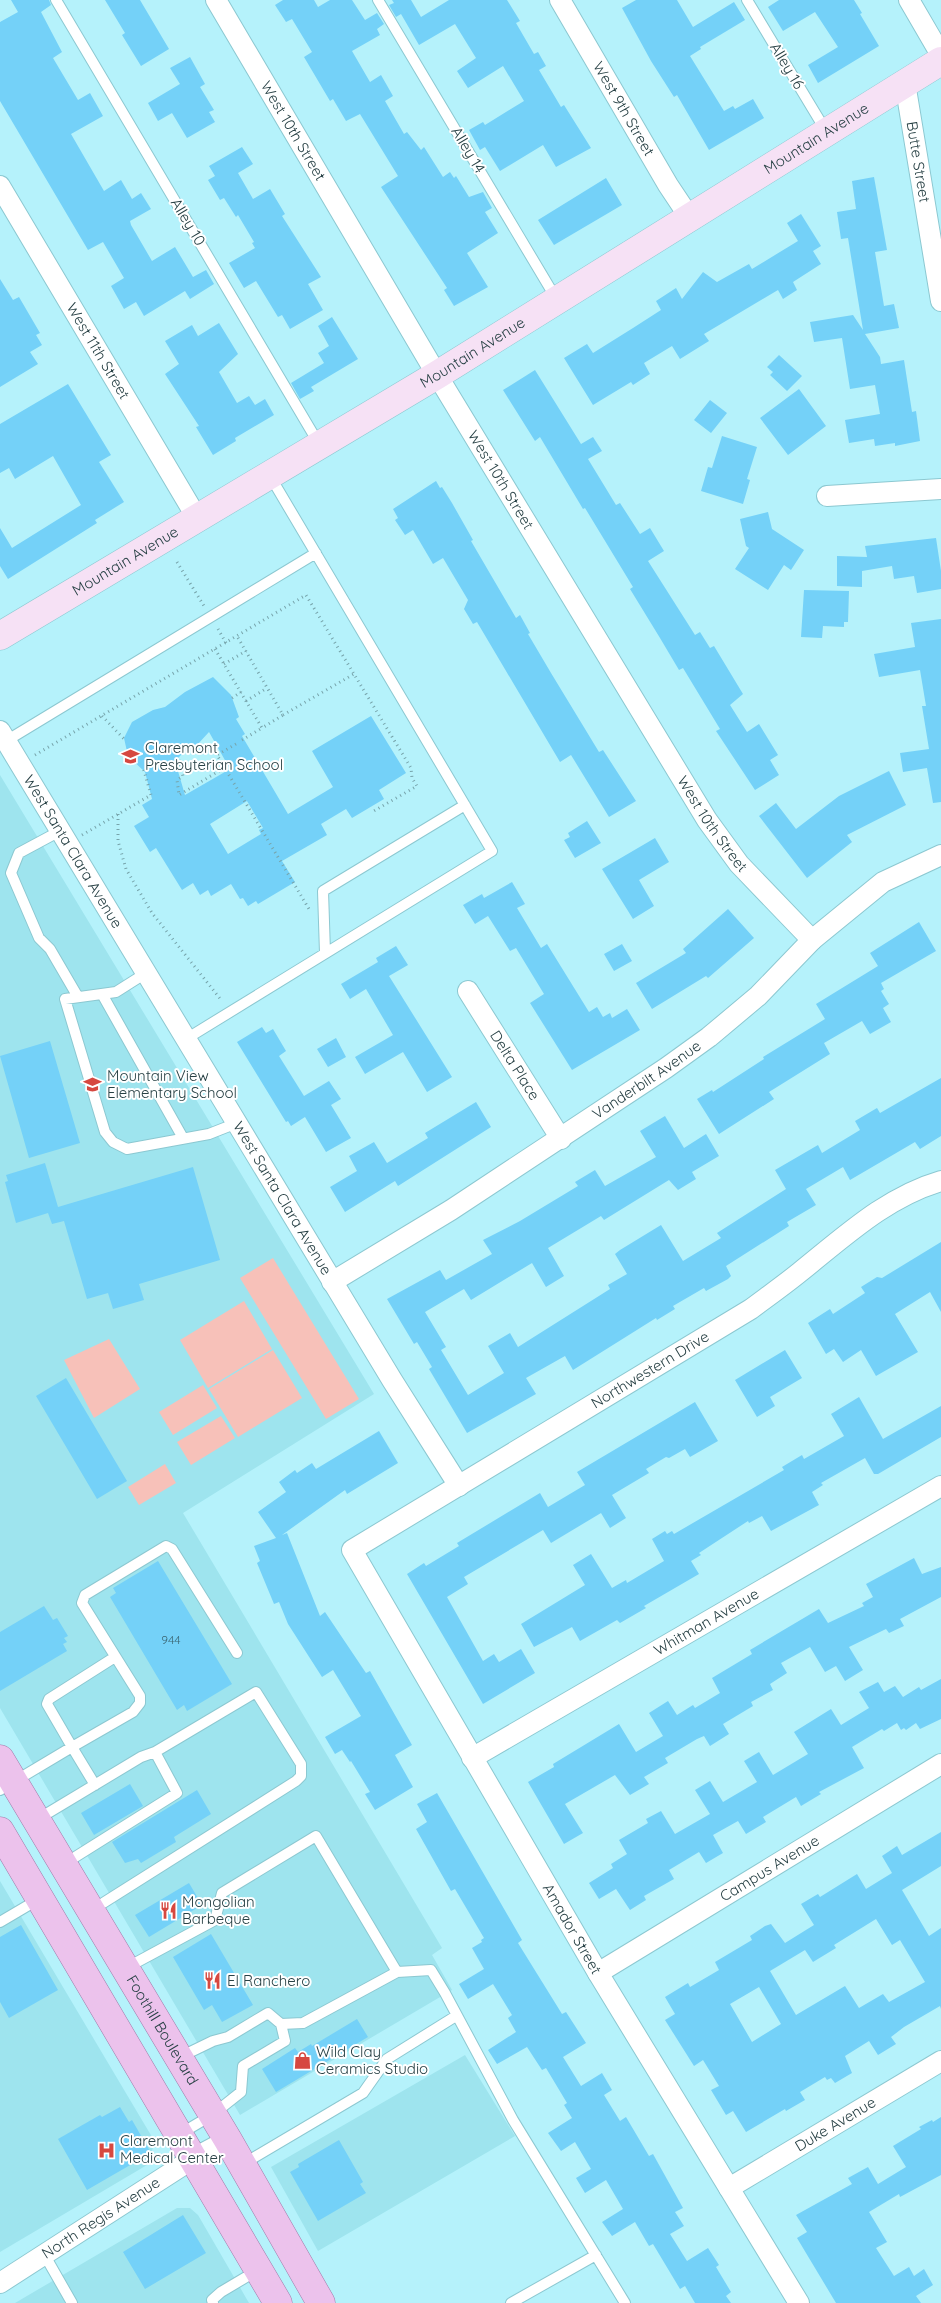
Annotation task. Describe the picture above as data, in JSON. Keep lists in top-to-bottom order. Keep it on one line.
{"streets":{"main road":["Mountain Avenue","Foothill Boulevard"],"street":["West 9th Street","West 10th Street","Butte Street","West 11th Street","West Santa Clara Avenue","Delta Place","Vanderbilt Avenue","Northwestern Drive","Whitman Avenue","Campus Avenue","Amador Street","Duke Avenue","North Regis Avenue"],"lane":["Alley 16","Alley 14","Alley 10"]},"crossings":[["Alley 16","Mountain Avenue"],["West 9th Street","Mountain Avenue"],["West 10th Street","Mountain Avenue"],["West 10th Street","Vanderbilt Avenue"],["Mountain Avenue","Alley 14"],["Mountain Avenue","Butte Street"],["Mountain Avenue","Alley 10"],["Mountain Avenue","West 11th Street"],["West Santa Clara Avenue","Vanderbilt Avenue"],["West Santa Clara Avenue","Northwestern Drive"],["Delta Place","Vanderbilt Avenue"],["Northwestern Drive","Amador Street"],["Whitman Avenue","Amador Street"],["Campus Avenue","Amador Street"],["Amador Street","Duke Avenue"],["Foothill Boulevard","North Regis Avenue"]],"places":{"school or university":["Claremont Presbyterian School","Mountain View Elementary School"],"restaurant":["Mongolian Barbeque","El Ranchero"],"shop":["Wild Clay Ceramics Studio"],"hospital":["Claremont Medical Center"]},"house_numbers":["944"]}
